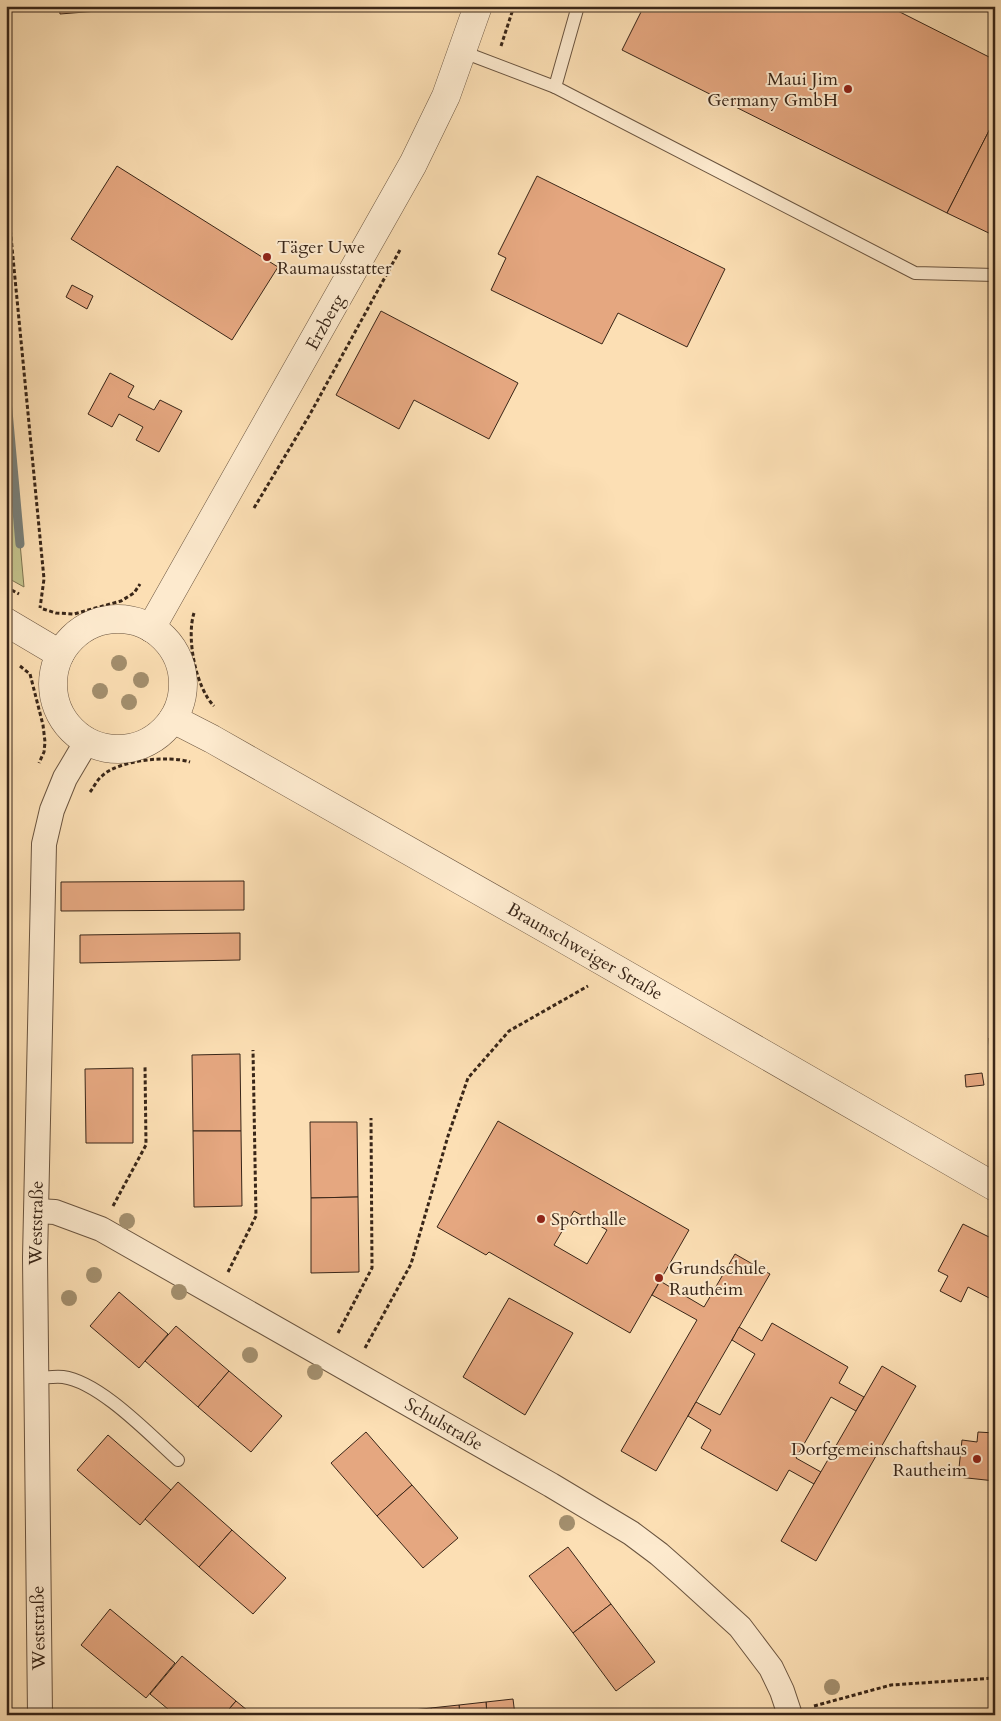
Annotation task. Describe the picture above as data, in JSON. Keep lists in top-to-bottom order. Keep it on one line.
{"streets":{"street":["Erzberg","Braunschweiger Straße","Weststraße","Schulstraße"]},"crossings":[["Erzberg","Braunschweiger Straße"],["Erzberg","Weststraße"],["Braunschweiger Straße","Weststraße"],["Weststraße","Schulstraße"]],"places":["Maui Jim Germany GmbH","Täger Uwe Raumausstatter","Sporthalle","Grundschule Rautheim","Dorfgemeinschaftshaus Rautheim"]}
